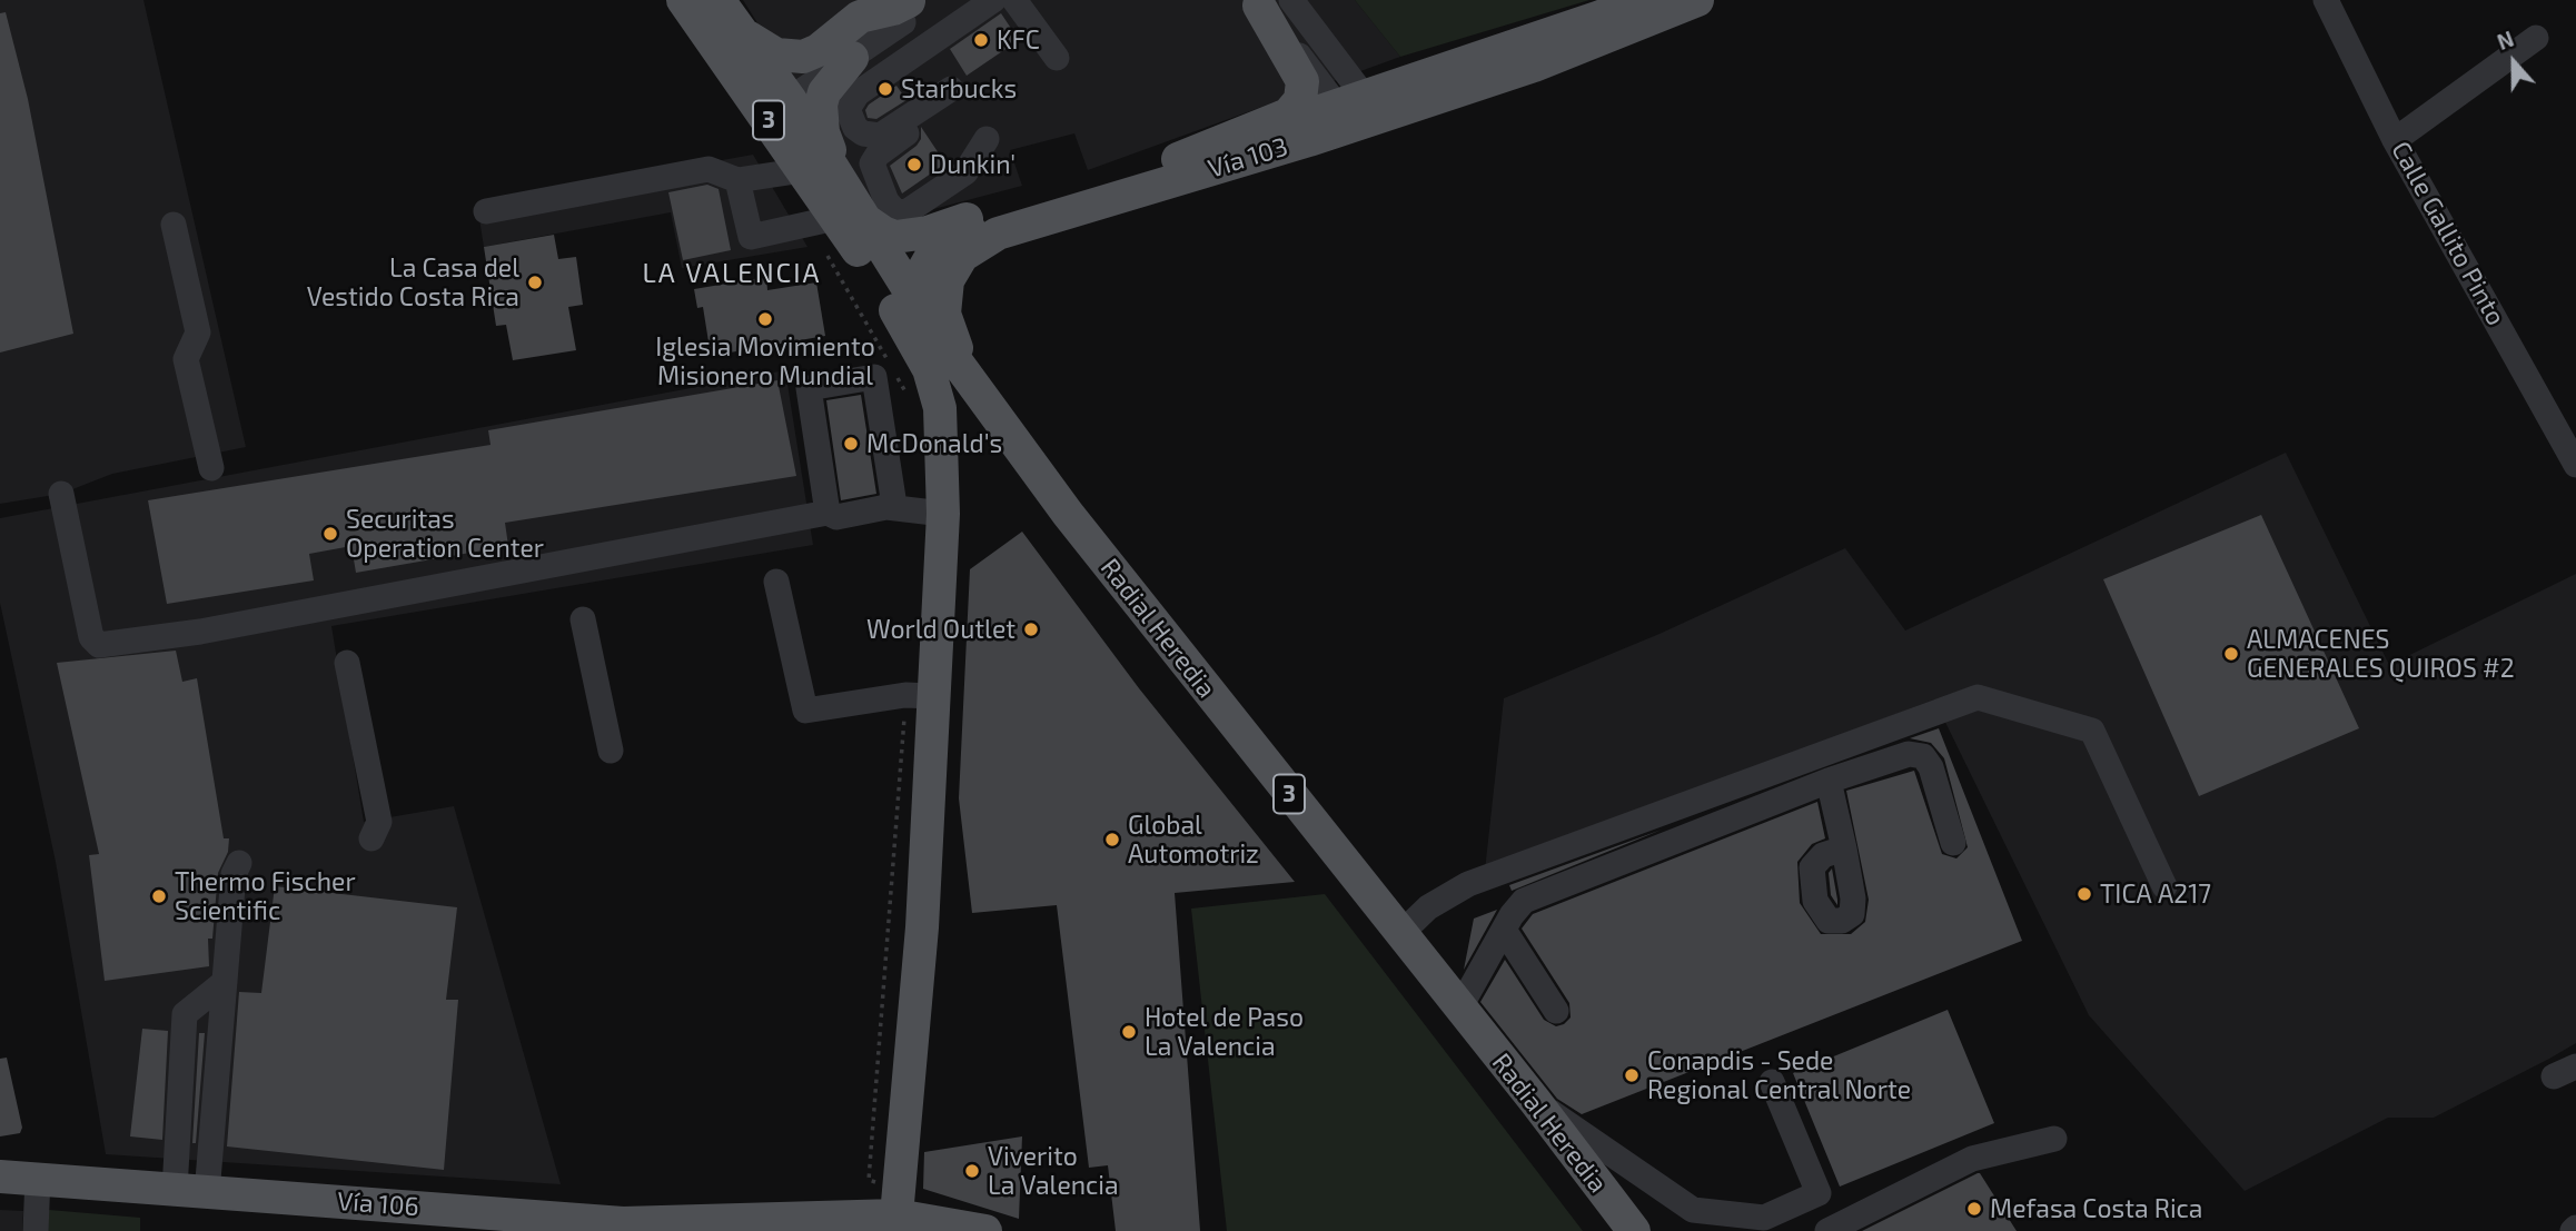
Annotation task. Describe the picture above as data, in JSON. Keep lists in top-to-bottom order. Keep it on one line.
{"streets":{"main road":["3","Vía 103","Radial Heredia","Vía 106"],"street":["Calle Gallito Pinto"]},"crossings":[["Vía 103","Radial Heredia"],["Radial Heredia","Vía 106"]],"districts":["LA VALENCIA"],"places":["KFC","Starbucks","Dunkin'","La Casa del Vestido Costa Rica","Iglesia Movimiento Misionero Mundial","McDonald's","Securitas Operation Center","World Outlet","ALMACENES GENERALES QUIROS #2","Global Automotriz","TICA A217","Thermo Fischer Scientific","Hotel de Paso La Valencia","Conapdis - Sede Regional Central Norte","Viverito La Valencia","Mefasa Costa Rica"],"north":"top"}
